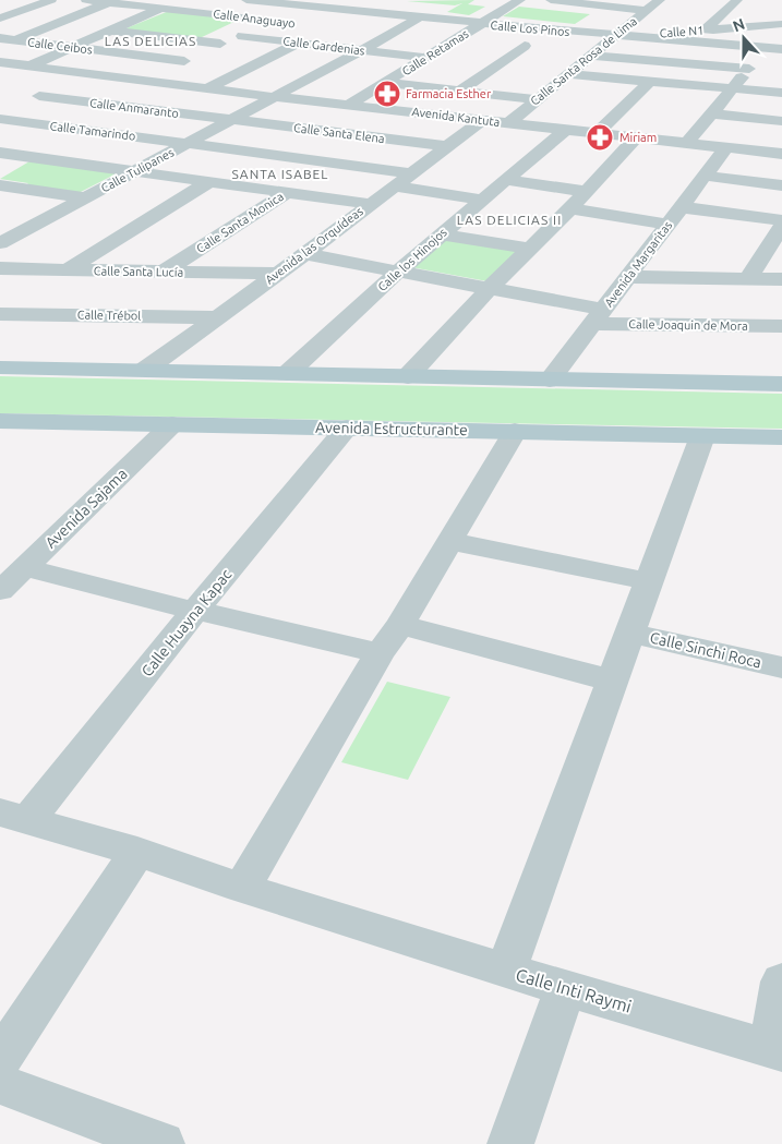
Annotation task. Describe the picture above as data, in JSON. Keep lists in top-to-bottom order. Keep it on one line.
{"streets":{"main road":["Avenida Estructurante"],"street":["Calle Anaguayo","Calle Los Pinos","Calle N1","Calle Ceibos","Calle Gardenias","Calle Retamas","Calle Santa Rosa de Lima","Calle Anmaranto","Avenida Kantuta","Calle Tamarindo","Calle Santa Elena","Calle Tulipanes","Calle Santa Monica","Avenida las Orquídeas","Calle los Hinojos","Avenida Margaritas","Calle Santa Lucía","Calle Trébol","Calle Joaquin de Mora","Avenida Sajama","Calle Huayna Kapac","Calle Sinchi Roca","Calle Inti Raymi"]},"crossings":[["Calle Anaguayo","Calle Los Pinos"],["Calle Los Pinos","Calle N1"],["Calle Los Pinos","Calle Retamas"],["Calle Los Pinos","Calle Santa Rosa de Lima"],["Calle Los Pinos","Calle Tulipanes"],["Calle N1","Calle Santa Rosa de Lima"],["Calle Gardenias","Calle Retamas"],["Calle Gardenias","Calle Tulipanes"],["Calle Retamas","Avenida Kantuta"],["Calle Santa Rosa de Lima","Avenida Kantuta"],["Calle Anmaranto","Calle Santa Elena"],["Calle Anmaranto","Calle Tulipanes"],["Avenida Kantuta","Calle Tulipanes"],["Avenida Kantuta","Avenida las Orquídeas"],["Avenida Kantuta","Calle los Hinojos"],["Avenida Kantuta","Avenida Margaritas"],["Calle Tamarindo","Calle Tulipanes"],["Calle Tamarindo","Avenida las Orquídeas"],["Calle Santa Elena","Calle Tulipanes"],["Calle Santa Elena","Avenida las Orquídeas"],["Calle Santa Monica","Calle Santa Lucía"],["Avenida las Orquídeas","Calle Santa Lucía"],["Avenida las Orquídeas","Calle Trébol"],["Avenida las Orquídeas","Calle Joaquin de Mora"],["Calle los Hinojos","Calle Joaquin de Mora"],["Avenida Margaritas","Calle Joaquin de Mora"],["Avenida Estructurante","Avenida Sajama"],["Avenida Estructurante","Calle Huayna Kapac"],["Calle Huayna Kapac","Calle Inti Raymi"]],"districts":["LAS DELICIAS","SANTA ISABEL","LAS DELICIAS II"],"places":{"pharmacy":["Farmacia Esther","Miriam"]},"north":"top"}
